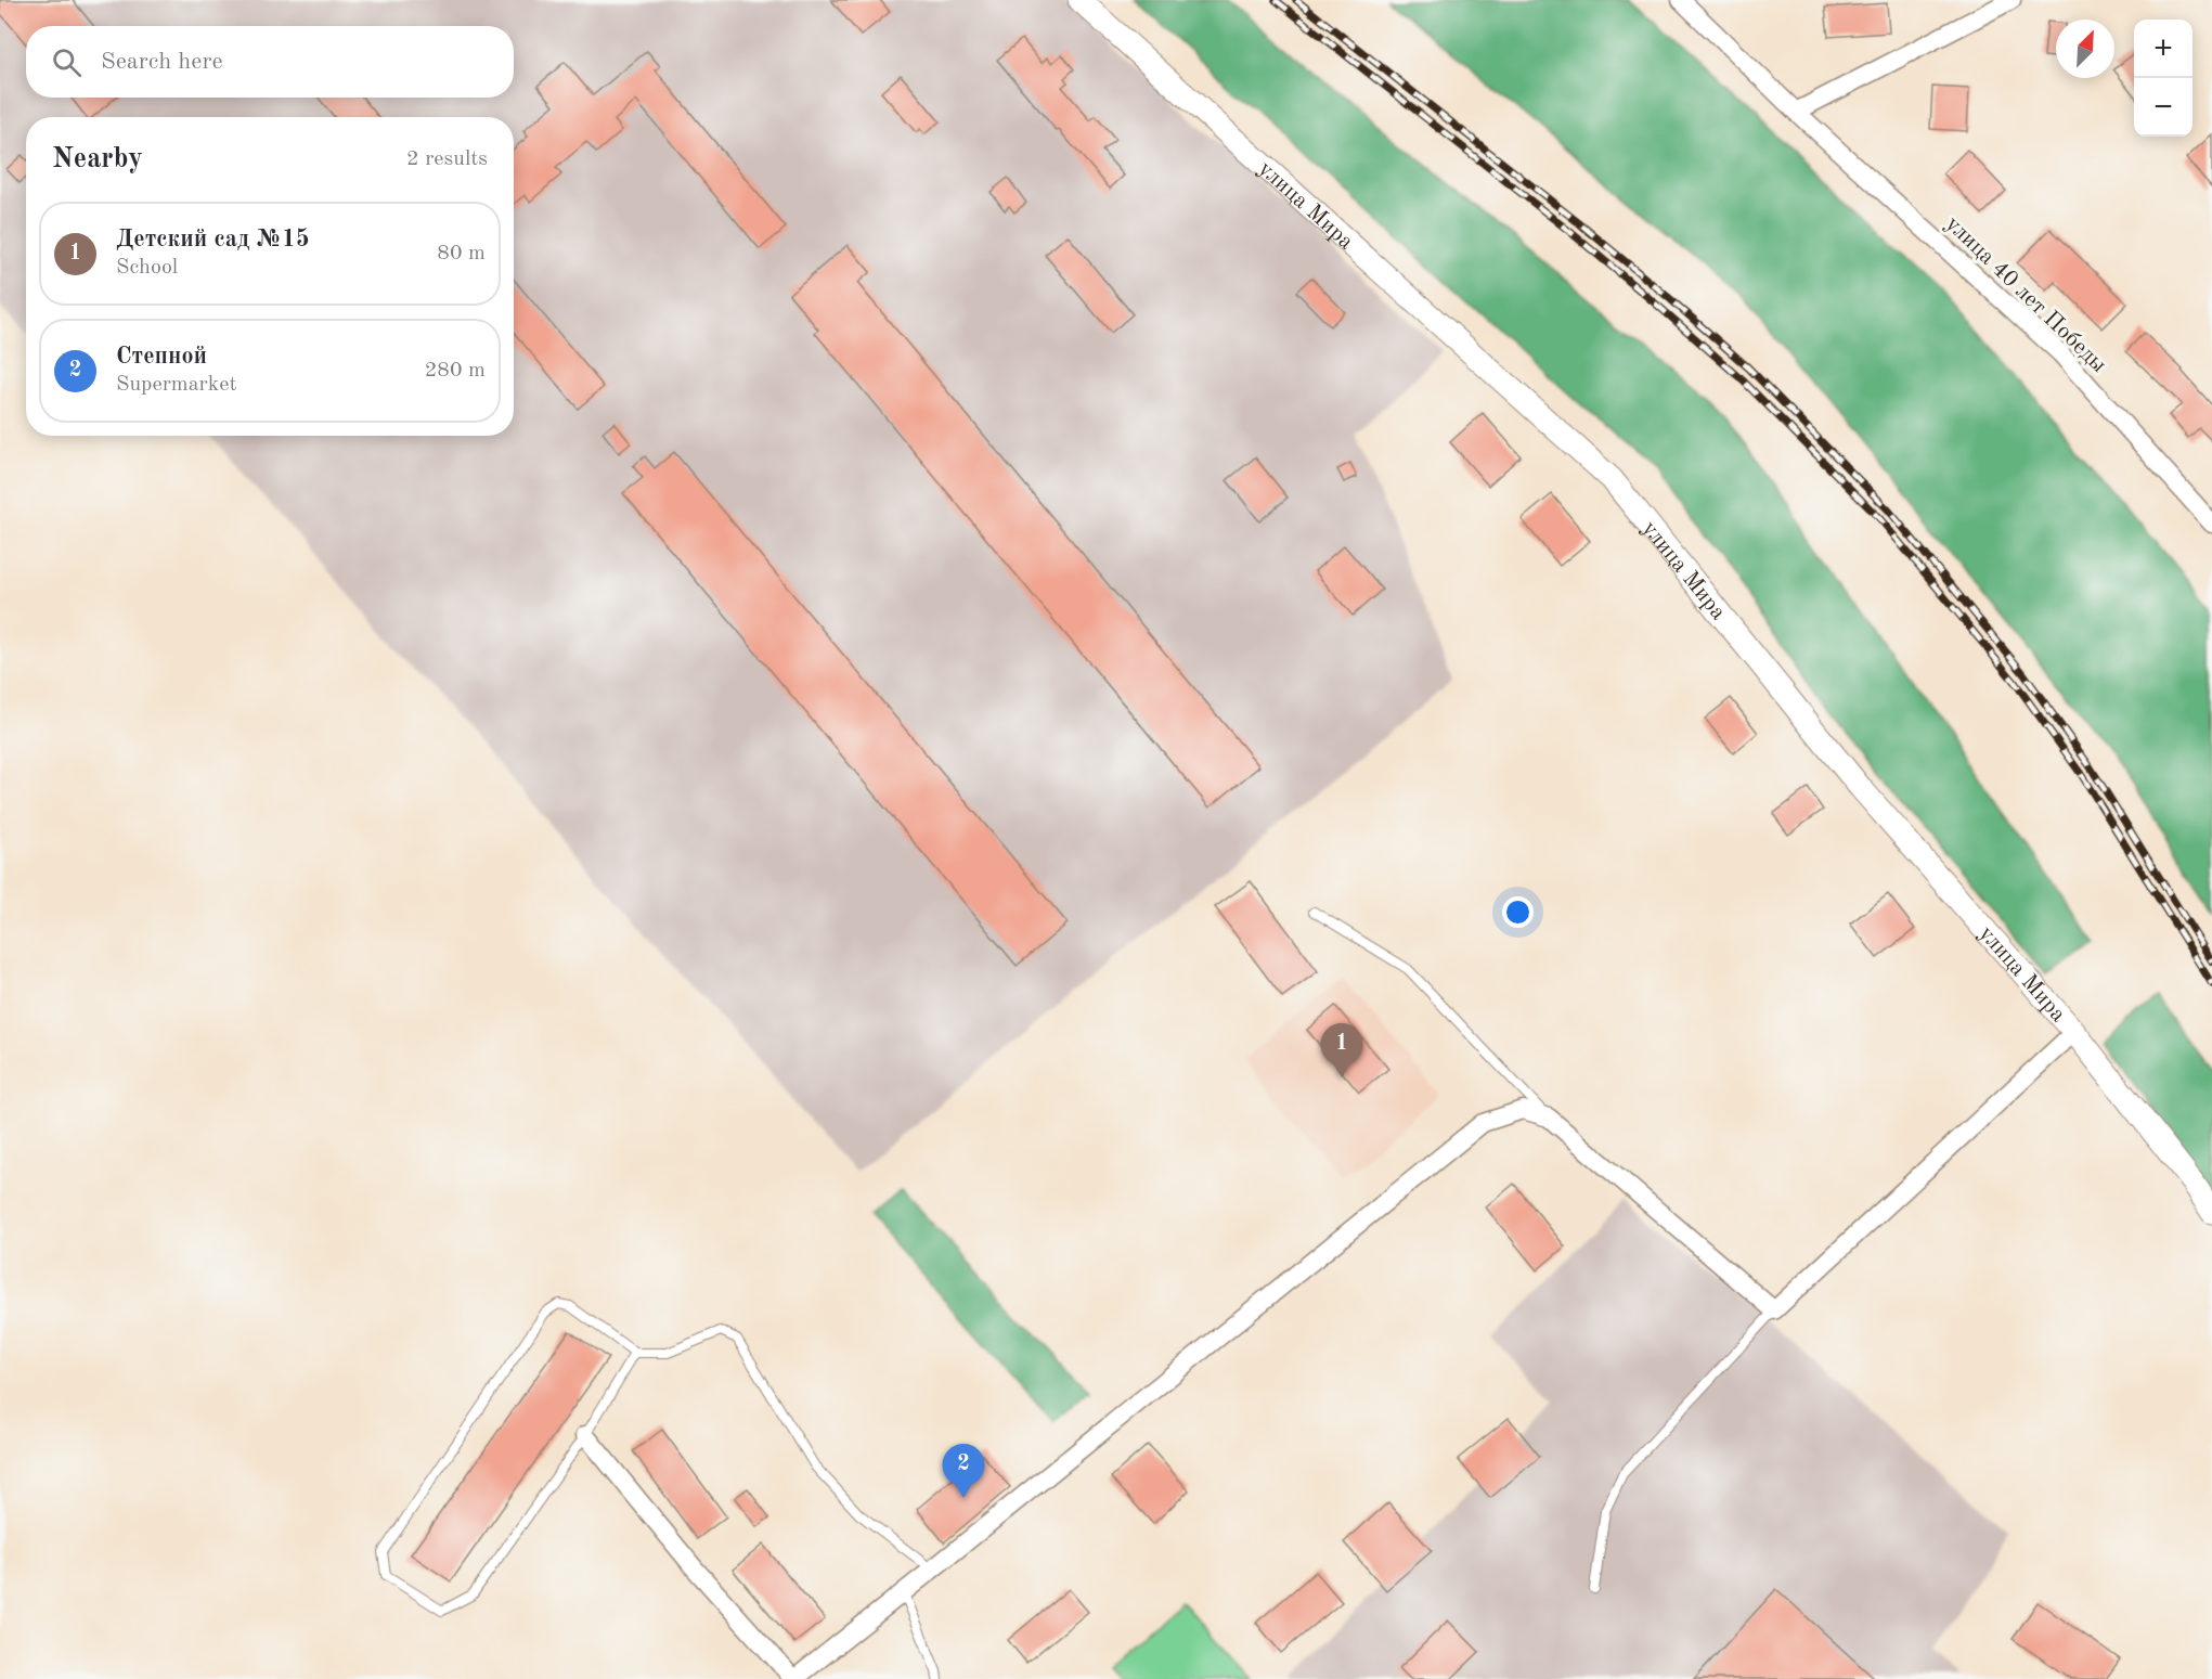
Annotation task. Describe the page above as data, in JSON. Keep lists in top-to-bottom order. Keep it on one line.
{"streets":{"street":["улица Мира","улица 40 лет Победы"]},"north":"top right","page":{"map_buttons":["+","−"],"search":"Search here","heading":["Nearby","2 results"],"list":[{"mark":"1","name":"Детский сад №15","note":"School","value":"80 m"},{"mark":"2","name":"Степной","note":"Supermarket","value":"280 m"}],"pins":["1","2"]}}
